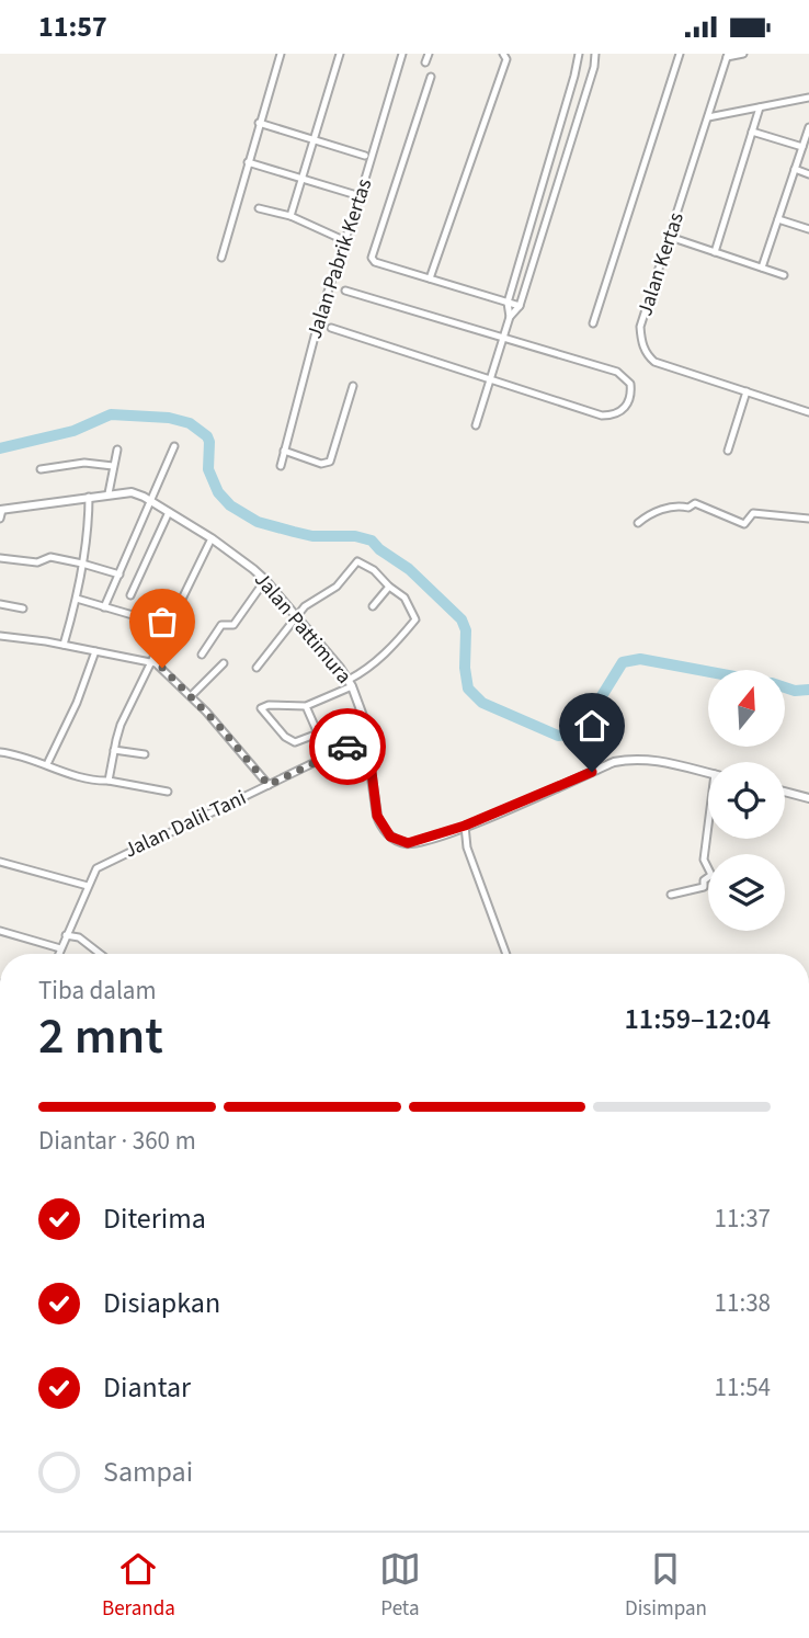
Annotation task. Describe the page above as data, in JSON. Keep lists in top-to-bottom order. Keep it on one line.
{"streets":{"street":["Jalan Pabrik Kertas","Jalan Kertas","Jalan Pattimura","Jalan Dalil Tani"]},"crossings":[["Jalan Pattimura","Jalan Dalil Tani"]],"north":"top","page":{"status":"11:57","heading":["2 mnt","Tiba dalam","11:59–12:04"],"bar":"Diantar · 360 m","list":[["Diterima","11:37"],["Disiapkan","11:38"],["Diantar","11:54"],"Sampai"],"tabs":["Beranda","Peta","Disimpan"]}}
